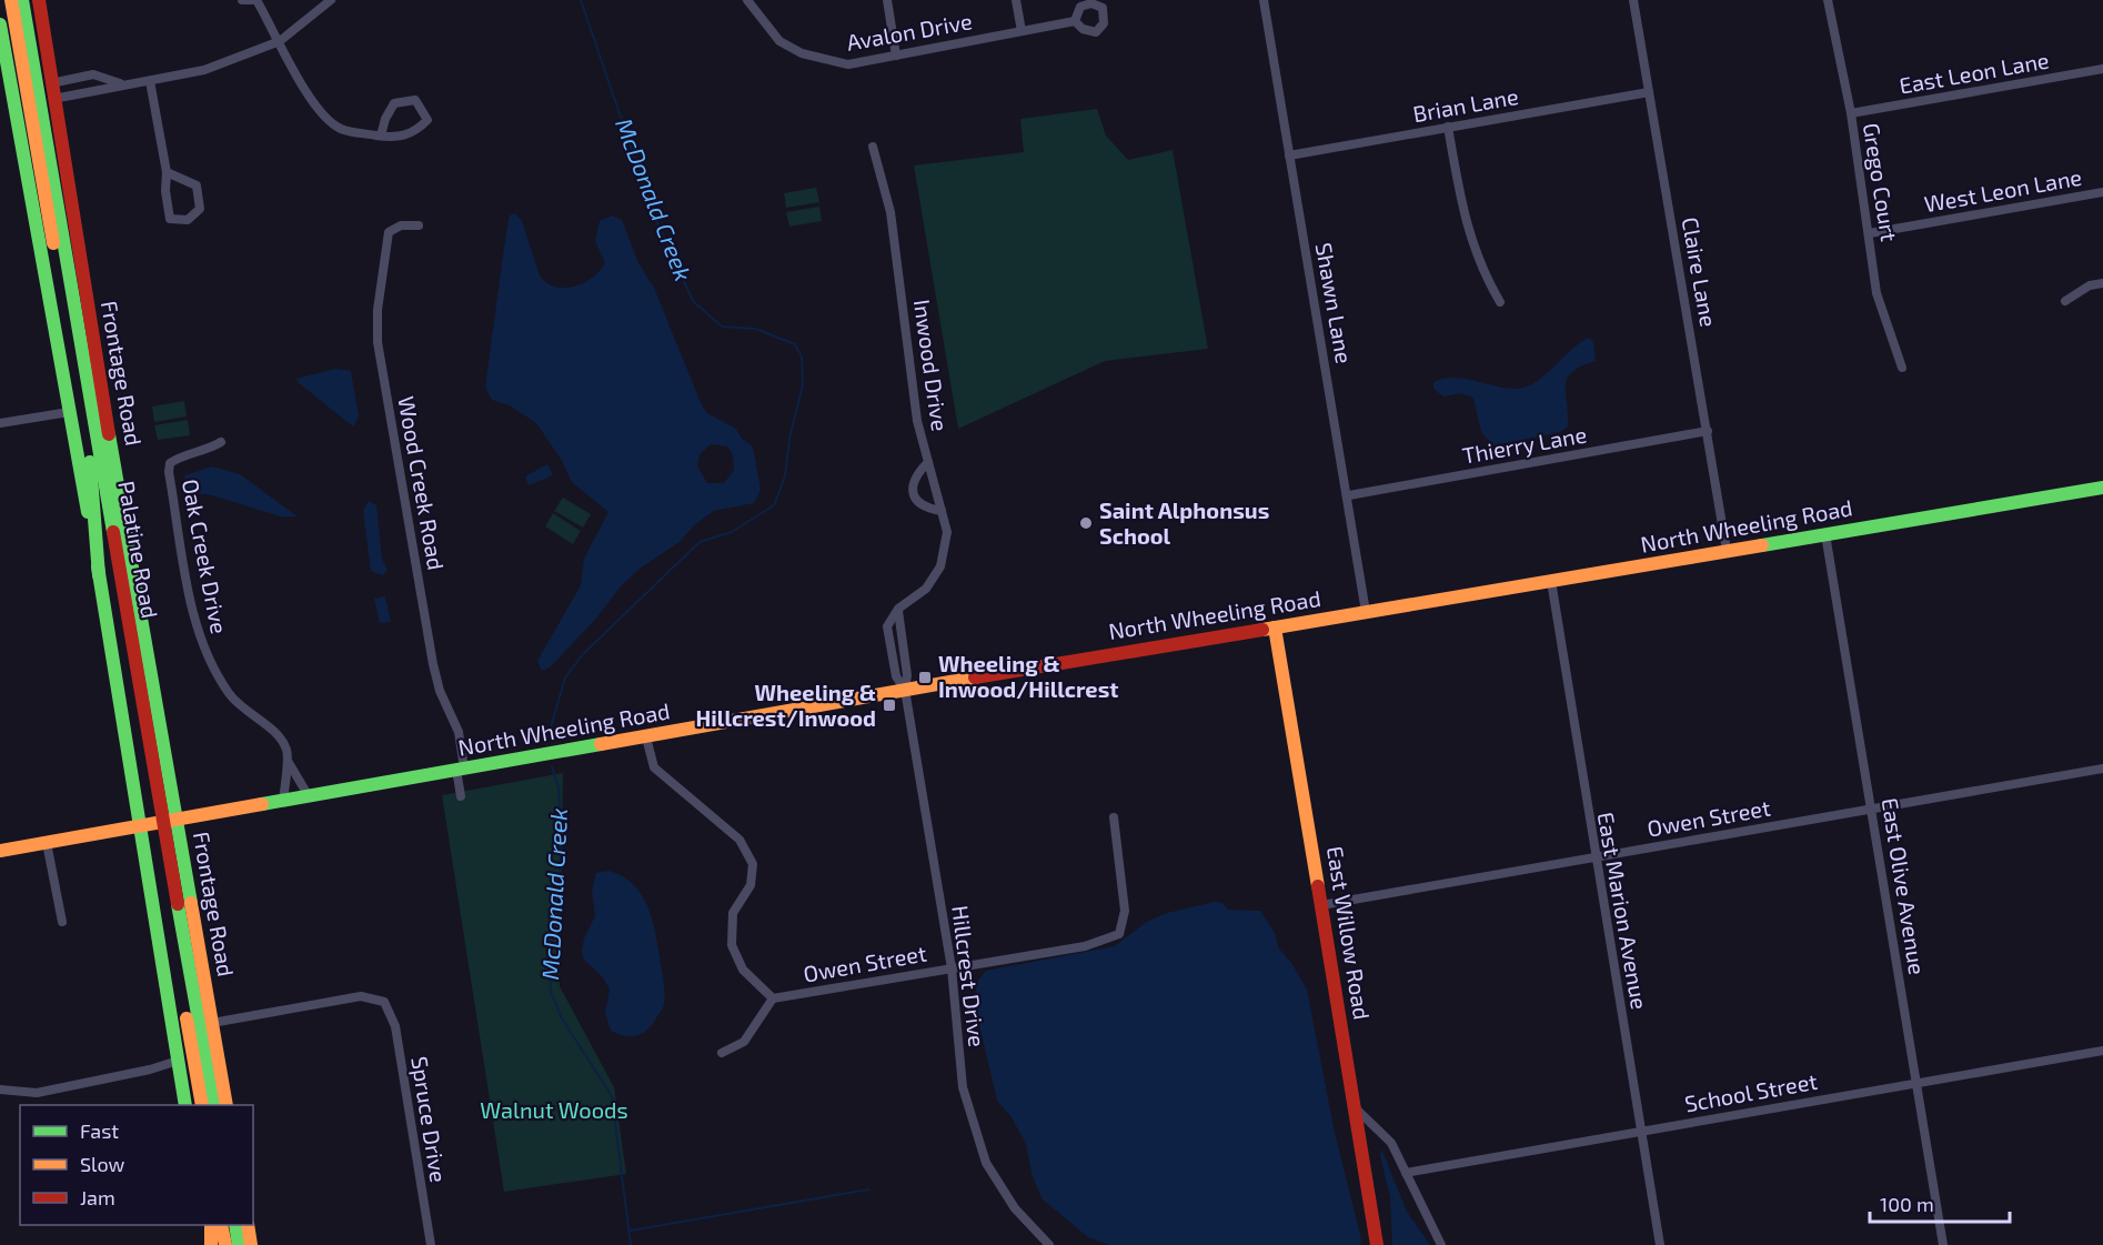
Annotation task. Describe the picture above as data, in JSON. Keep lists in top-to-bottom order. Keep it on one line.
{"streets":{"main road":["Frontage Road","North Wheeling Road","Palatine Road","East Willow Road"],"street":["Avalon Drive","East Leon Lane","Brian Lane","Grego Court","West Leon Lane","Claire Lane","Shawn Lane","Inwood Drive","Thierry Lane","Wood Creek Road","Oak Creek Drive","Owen Street","East Olive Avenue","East Marion Avenue","Hillcrest Drive","School Street","Spruce Drive"]},"crossings":[["East Leon Lane","Grego Court"],["Brian Lane","Claire Lane"],["Brian Lane","Shawn Lane"],["Grego Court","West Leon Lane"],["Claire Lane","Thierry Lane"],["Claire Lane","North Wheeling Road"],["Shawn Lane","Thierry Lane"],["Shawn Lane","North Wheeling Road"],["Inwood Drive","North Wheeling Road"],["Inwood Drive","Hillcrest Drive"],["Frontage Road","North Wheeling Road"],["Frontage Road","Spruce Drive"],["Wood Creek Road","North Wheeling Road"],["North Wheeling Road","Palatine Road"],["North Wheeling Road","Oak Creek Drive"],["North Wheeling Road","East Olive Avenue"],["North Wheeling Road","East Marion Avenue"],["North Wheeling Road","East Willow Road"],["North Wheeling Road","Hillcrest Drive"],["Owen Street","East Olive Avenue"],["Owen Street","East Marion Avenue"],["Owen Street","East Willow Road"],["Owen Street","Hillcrest Drive"],["East Olive Avenue","School Street"],["East Marion Avenue","School Street"]],"water":["McDonald Creek"],"parks":["Walnut Woods"],"places":{"other":["Saint Alphonsus School"],"transit":["Wheeling & Inwood/Hillcrest","Wheeling & Hillcrest/Inwood"]},"legend":["Fast","Slow","Jam"],"scale_bar":"100 m"}
